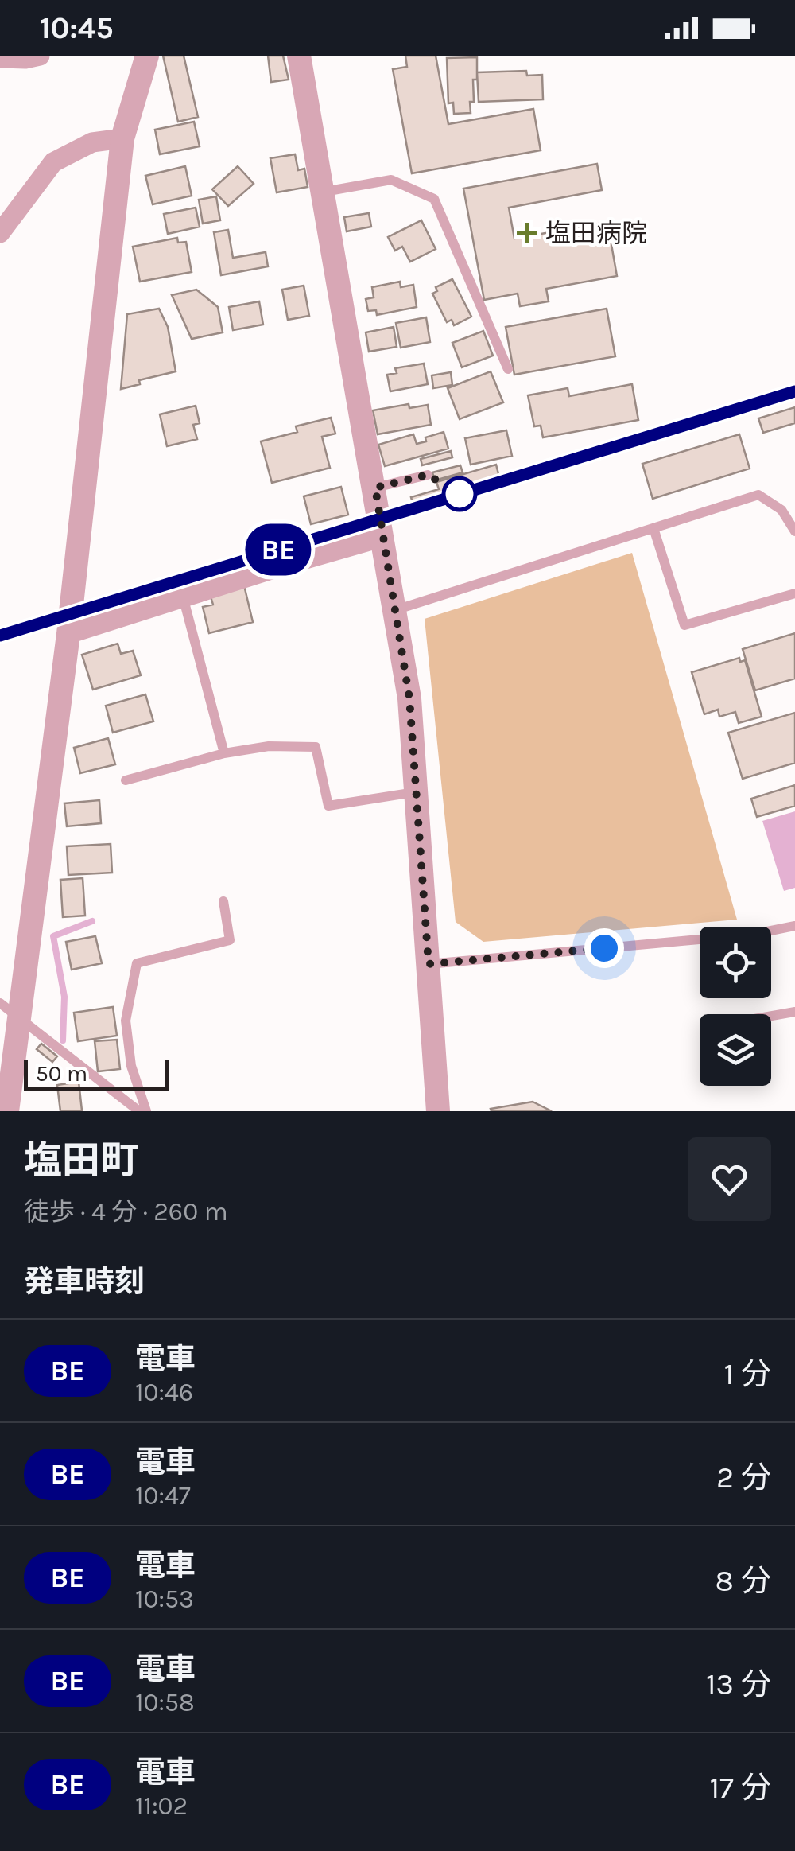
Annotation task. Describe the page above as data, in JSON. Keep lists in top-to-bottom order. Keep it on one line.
{"places":{"health":["塩田病院"]},"scale_bar":"50 m","page":{"status":"10:45","on_map":"BE","scale":"50 m","heading":[["塩田町","徒歩 · 4 分 · 260 m"],"発車時刻"],"list":[{"mark":"BE","name":"電車","note":"10:46","value":"1 分"},{"mark":"BE","name":"電車","note":"10:47","value":"2 分"},{"mark":"BE","name":"電車","note":"10:53","value":"8 分"},{"mark":"BE","name":"電車","note":"10:58","value":"13 分"},{"mark":"BE","name":"電車","note":"11:02","value":"17 分"}]}}
